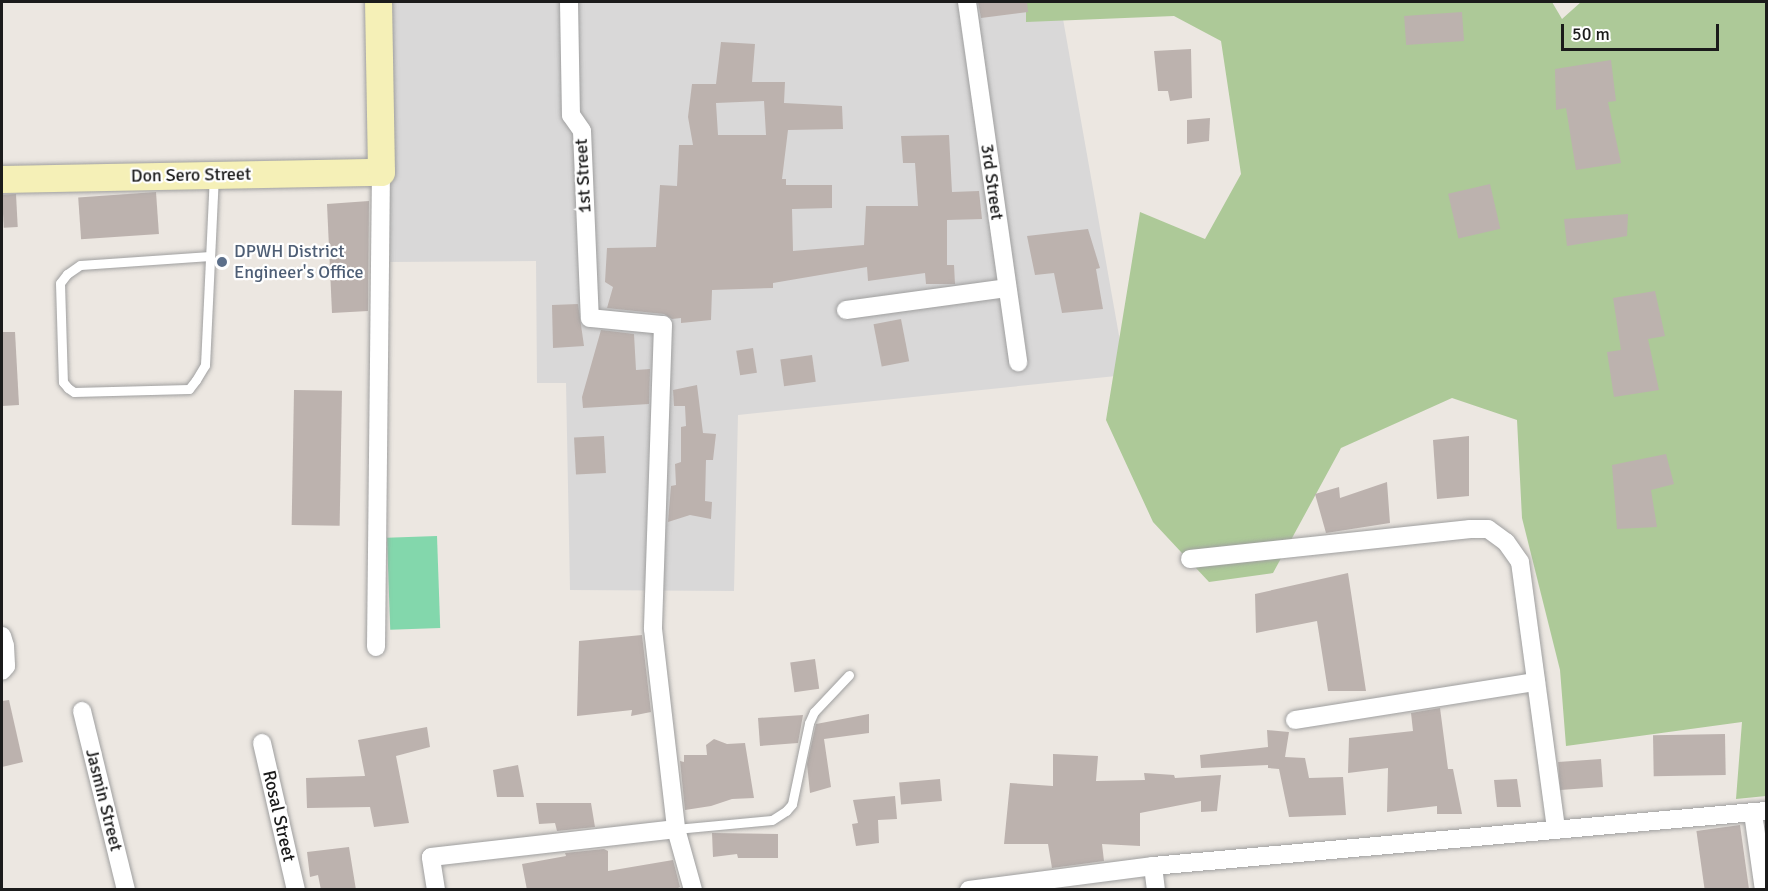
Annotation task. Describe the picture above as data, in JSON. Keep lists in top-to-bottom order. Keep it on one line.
{"streets":{"main road":["Don Sero Street"],"street":["1st Street","3rd Street","Jasmin Street","Rosal Street"]},"places":["DPWH District Engineer's Office"],"scale_bar":"50 m"}
